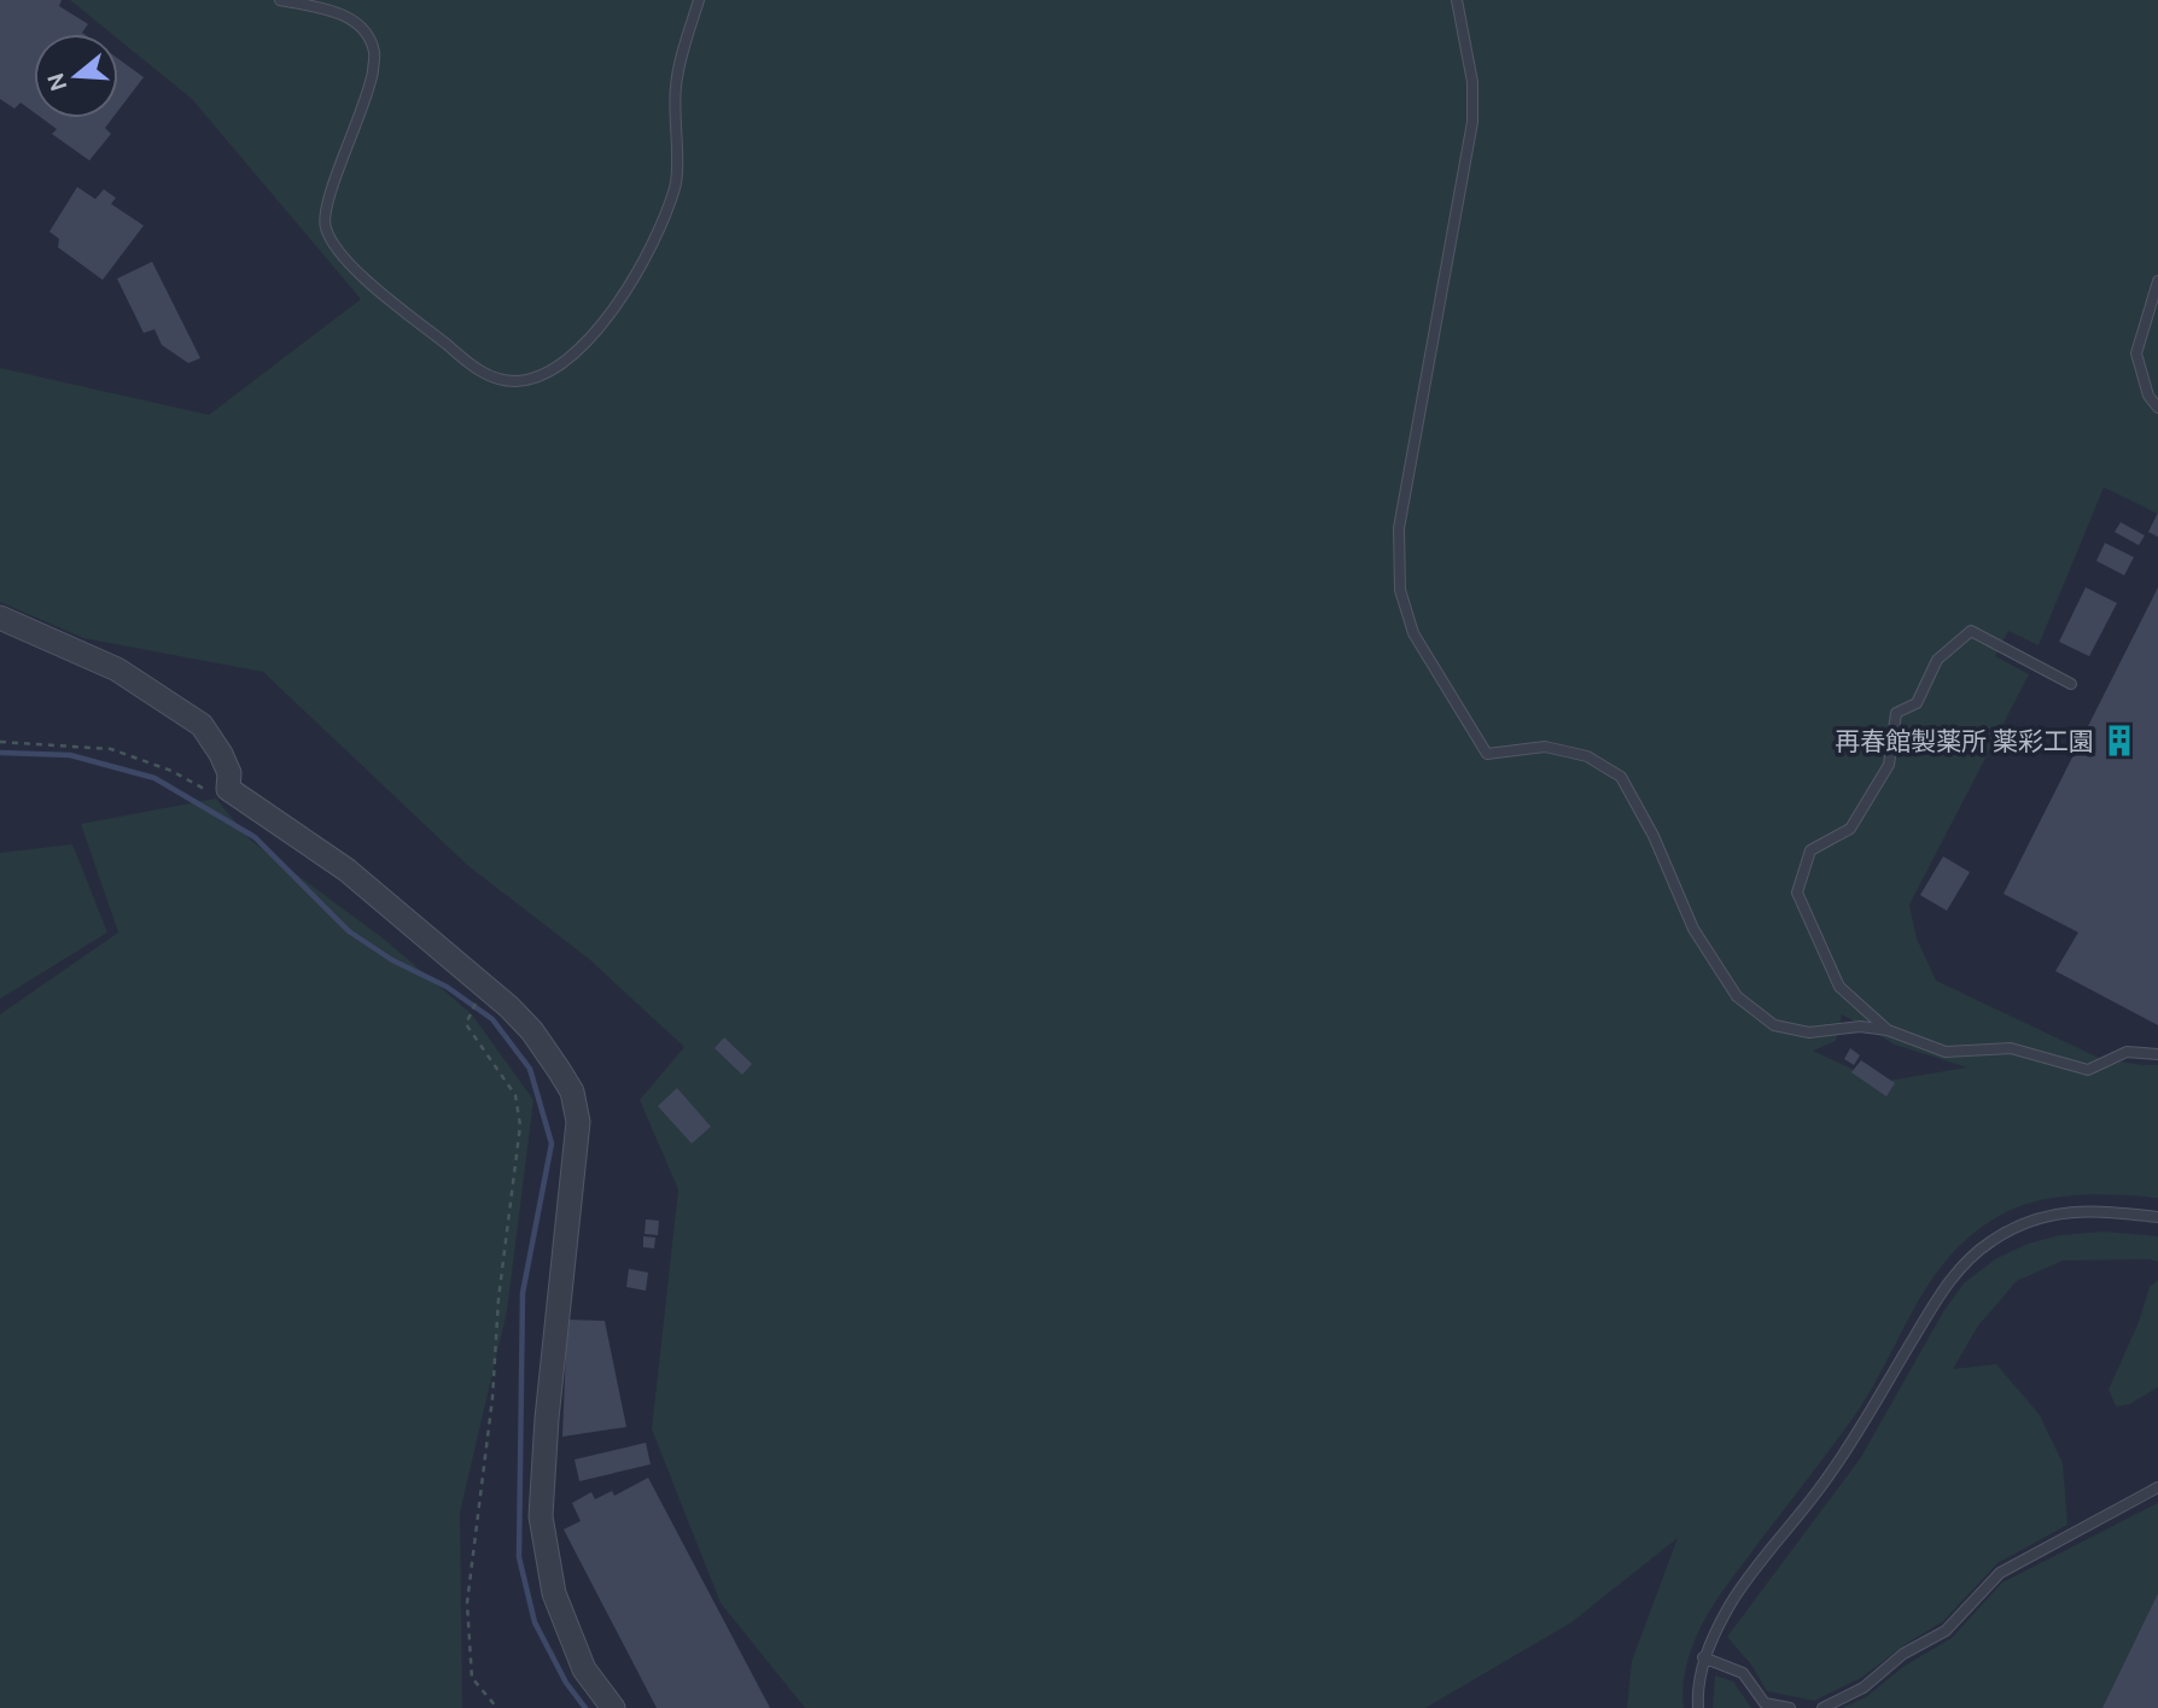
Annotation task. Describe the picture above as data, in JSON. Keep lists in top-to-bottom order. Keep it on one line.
{"places":{"building":["再春館製薬所 薬彩工園"]},"north":"left"}
